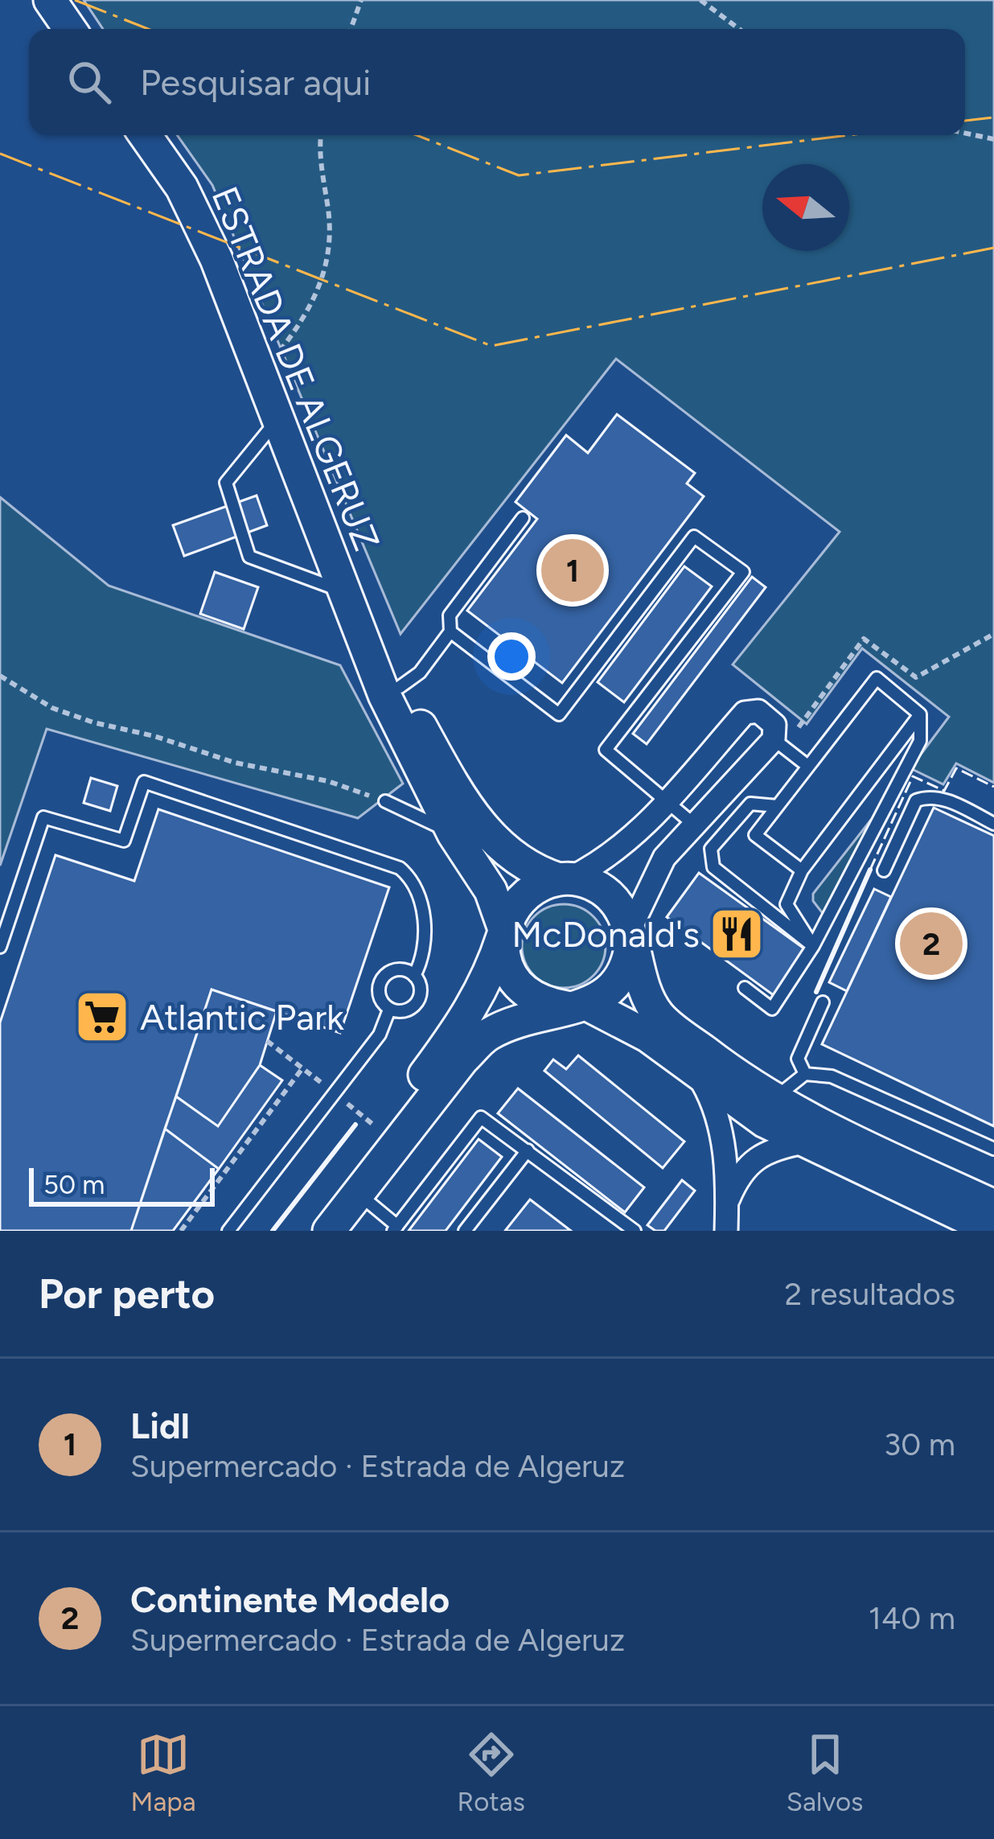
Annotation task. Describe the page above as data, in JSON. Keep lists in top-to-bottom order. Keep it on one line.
{"streets":{"main road":["ESTRADA DE ALGERUZ"]},"places":{"restaurant":["McDonald's"],"supermarket":["Atlantic Park"]},"scale_bar":"50 m","north":"left","page":{"search":"Pesquisar aqui","pins":["1","2"],"scale":"50 m","heading":["Por perto","2 resultados"],"list":[{"mark":"1","name":"Lidl","note":"Supermercado · Estrada de Algeruz","value":"30 m"},{"mark":"2","name":"Continente Modelo","note":"Supermercado · Estrada de Algeruz","value":"140 m"}],"nav":["Mapa","Rotas","Salvos"]}}
